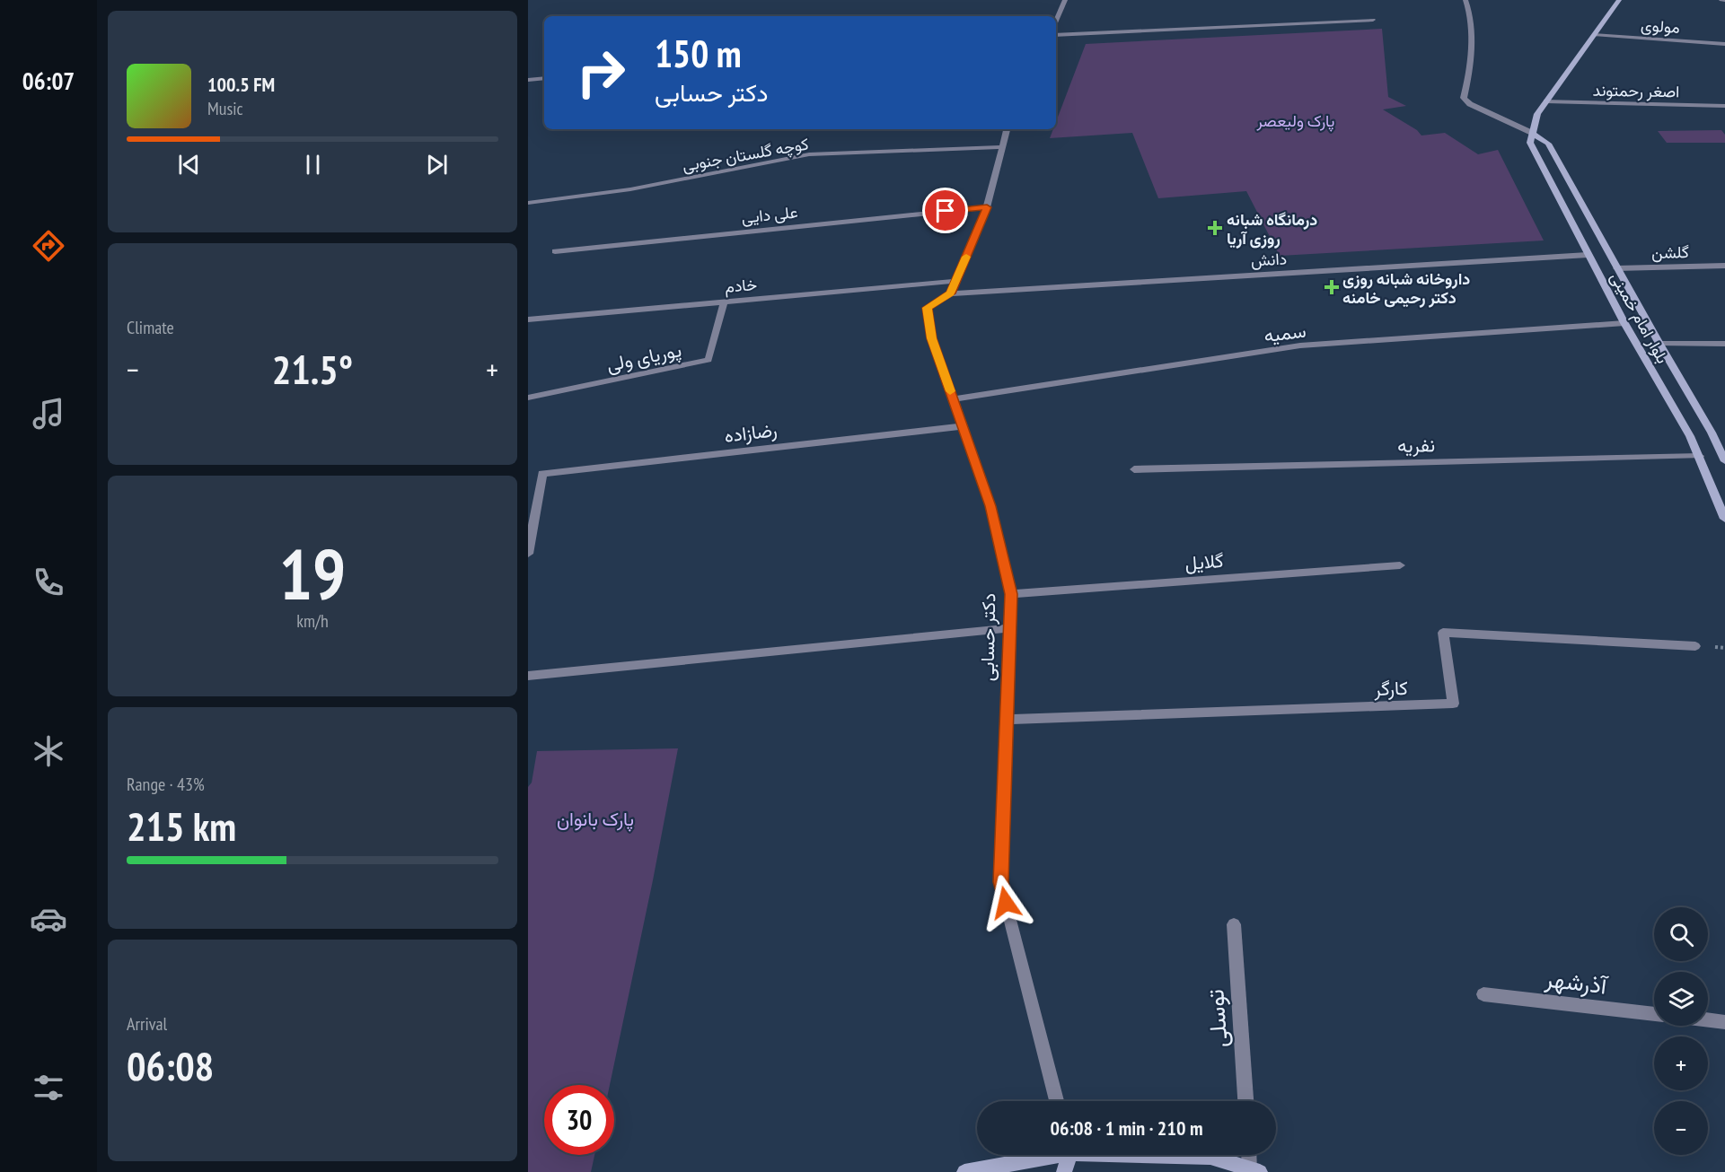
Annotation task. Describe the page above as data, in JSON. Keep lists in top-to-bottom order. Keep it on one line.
{"streets":{"street":["مولوی","اصغر رحمتوند","کوچه گلستان جنوبی","علی دایی","گلشن","دانش","خادم","بلوار امام خمینی","سمیه","پوریای ولی","رضازاده","نفریه","گلایل","دکتر حسابی","کارگر","آذرشهر","توسلی"]},"crossings":[["گلشن","بلوار امام خمینی"],["دانش","بلوار امام خمینی"],["دانش","دکتر حسابی"],["خادم","پوریای ولی"],["بلوار امام خمینی","سمیه"],["بلوار امام خمینی","نفریه"],["سمیه","دکتر حسابی"],["رضازاده","دکتر حسابی"],["گلایل","دکتر حسابی"],["دکتر حسابی","کارگر"]],"parks":["پارک ولیعصر","پارک بانوان"],"places":{"health":["درمانگاه شبانه روزی آریا","داروخانه شبانه روزی دکتر رحیمی خامنه"]},"page":{"tabs":"06:07","turn":["150 m","دکتر حسابی"],"song":["100.5 FM","Music"],"tile":["Climate",["19","km/h"],["Range · 43%","215 km"],["Arrival","06:08"]],"heat":["−","21.5°","+"],"map_buttons":["+","−"],"limit":"30","trip":"06:08 · 1 min · 210 m"}}
